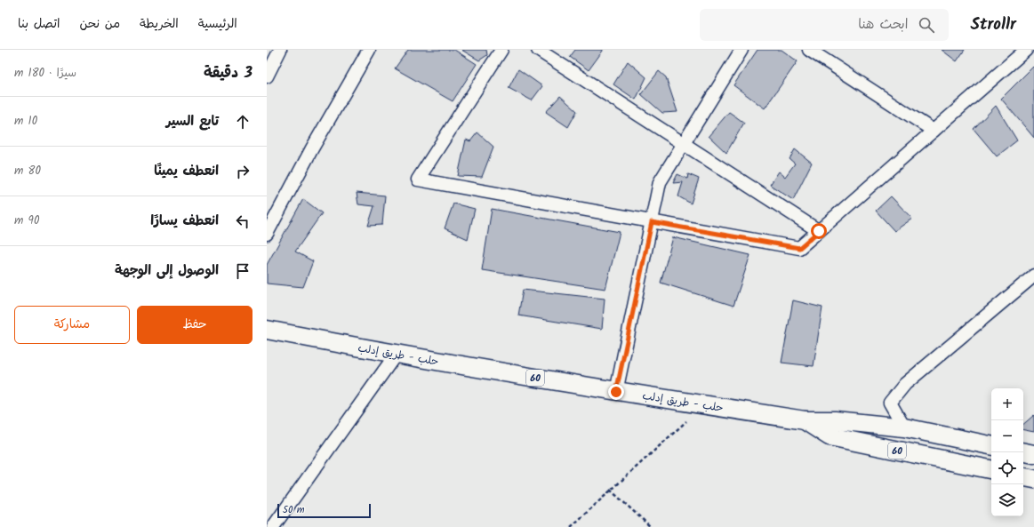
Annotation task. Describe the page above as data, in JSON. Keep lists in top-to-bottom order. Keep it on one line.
{"streets":{"highway":["حلب - طريق إدلب","60"]},"crossings":[["حلب - طريق إدلب","60"]],"scale_bar":"50 m","page":{"header":"Strollr","search":"ابحث هنا","nav":["الرئيسية","الخريطة","من نحن","اتصل بنا"],"heading":["3 دقيقة","سيرًا · 180 m"],"list":[["تابع السير","10 m"],["انعطف يمينًا","80 m"],["انعطف يسارًا","90 m"],"الوصول إلى الوجهة"],"buttons":["حفظ","مشاركة"],"map_buttons":["+","−"],"scale":"50 m"}}
